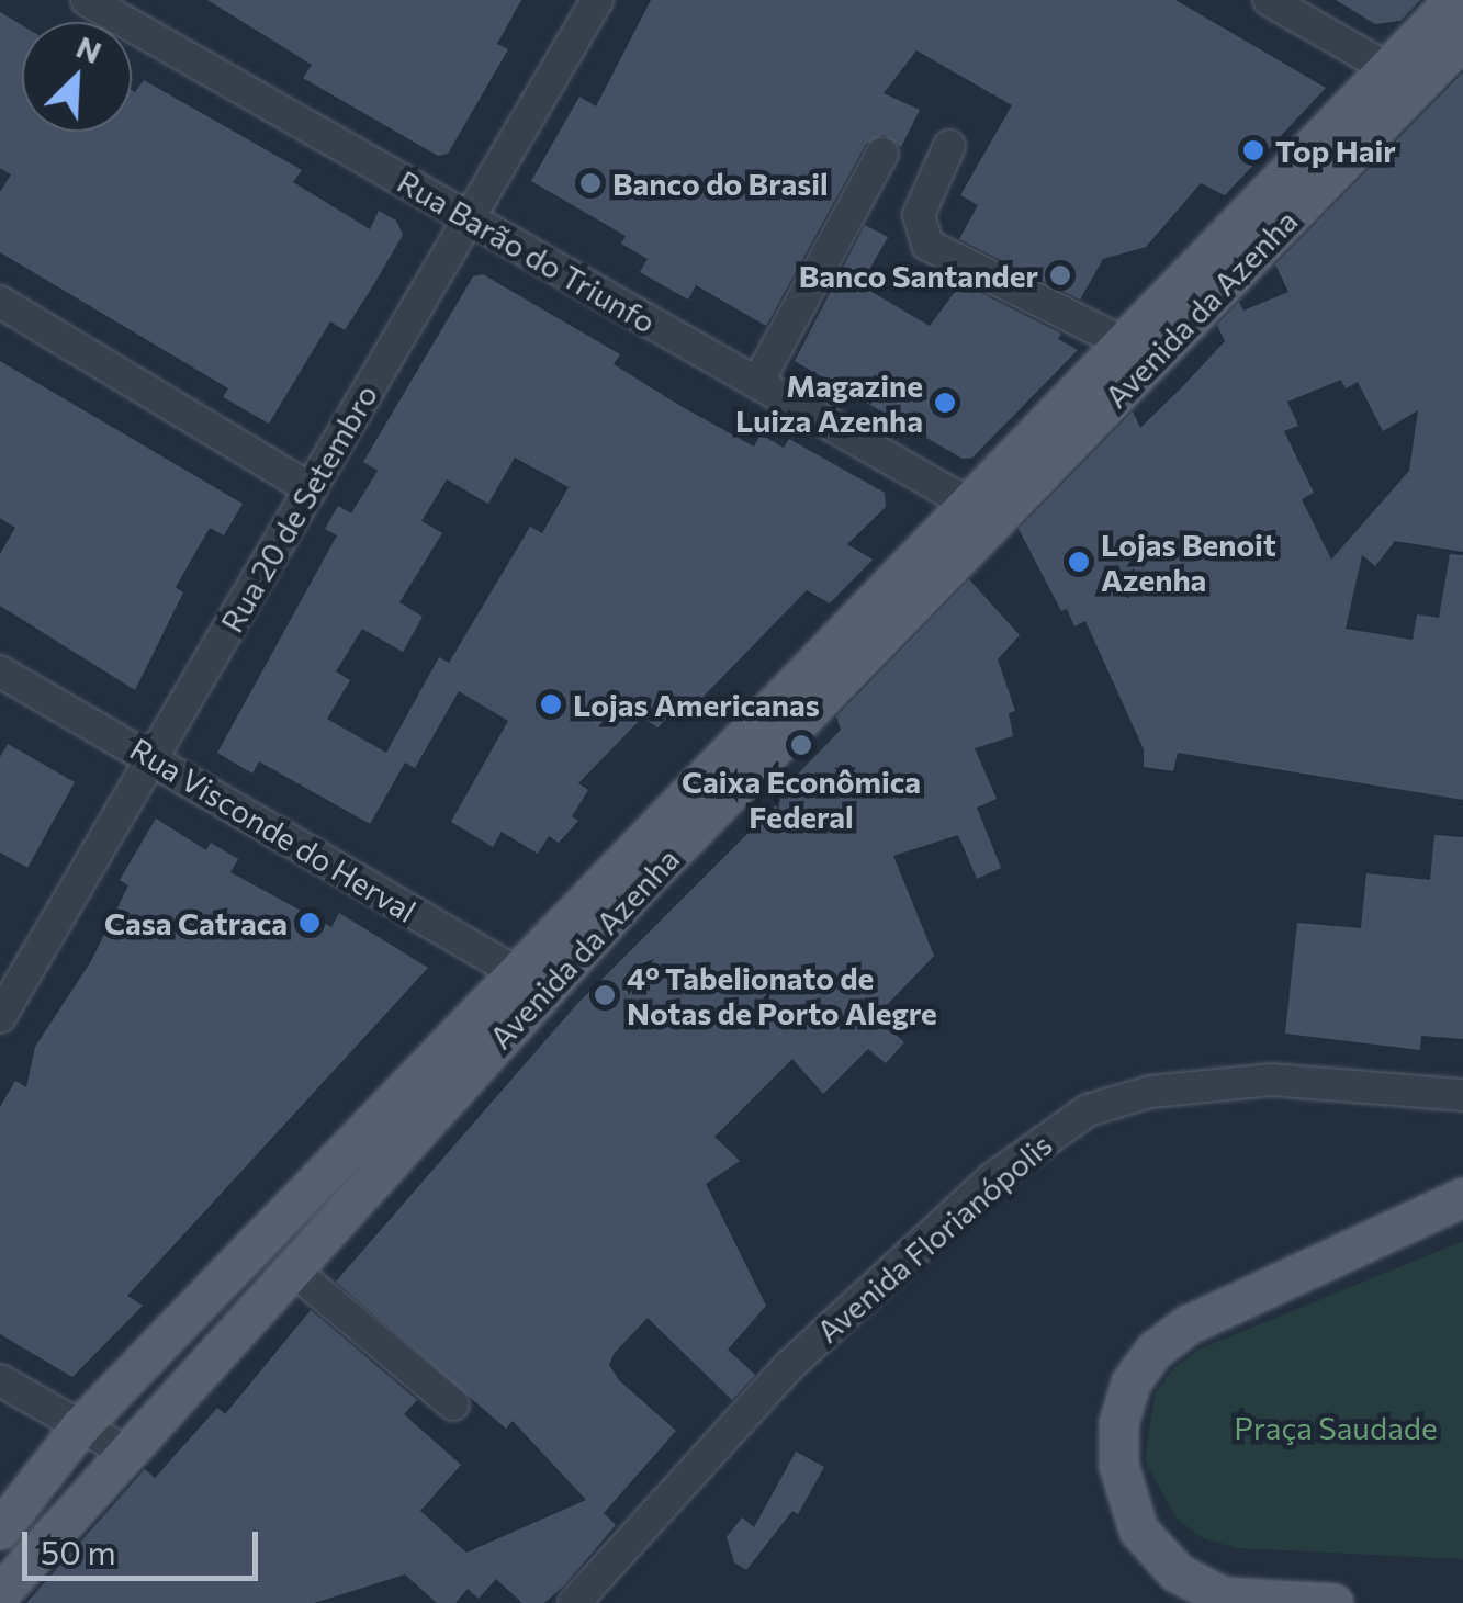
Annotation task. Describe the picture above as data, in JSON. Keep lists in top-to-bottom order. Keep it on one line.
{"streets":{"main road":["Avenida da Azenha"],"street":["Rua Barão do Triunfo","Rua 20 de Setembro","Rua Visconde do Herval","Avenida Florianópolis"]},"crossings":[["Rua Barão do Triunfo","Avenida da Azenha"],["Rua Barão do Triunfo","Rua 20 de Setembro"],["Avenida da Azenha","Rua Visconde do Herval"],["Rua 20 de Setembro","Rua Visconde do Herval"]],"parks":["Praça Saudade"],"places":["Top Hair","Banco do Brasil","Banco Santander","Magazine Luiza Azenha","Lojas Benoit Azenha","Lojas Americanas","Caixa Econômica Federal","Casa Catraca","4º Tabelionato de Notas de Porto Alegre"],"scale_bar":"50 m","north":"top right"}
